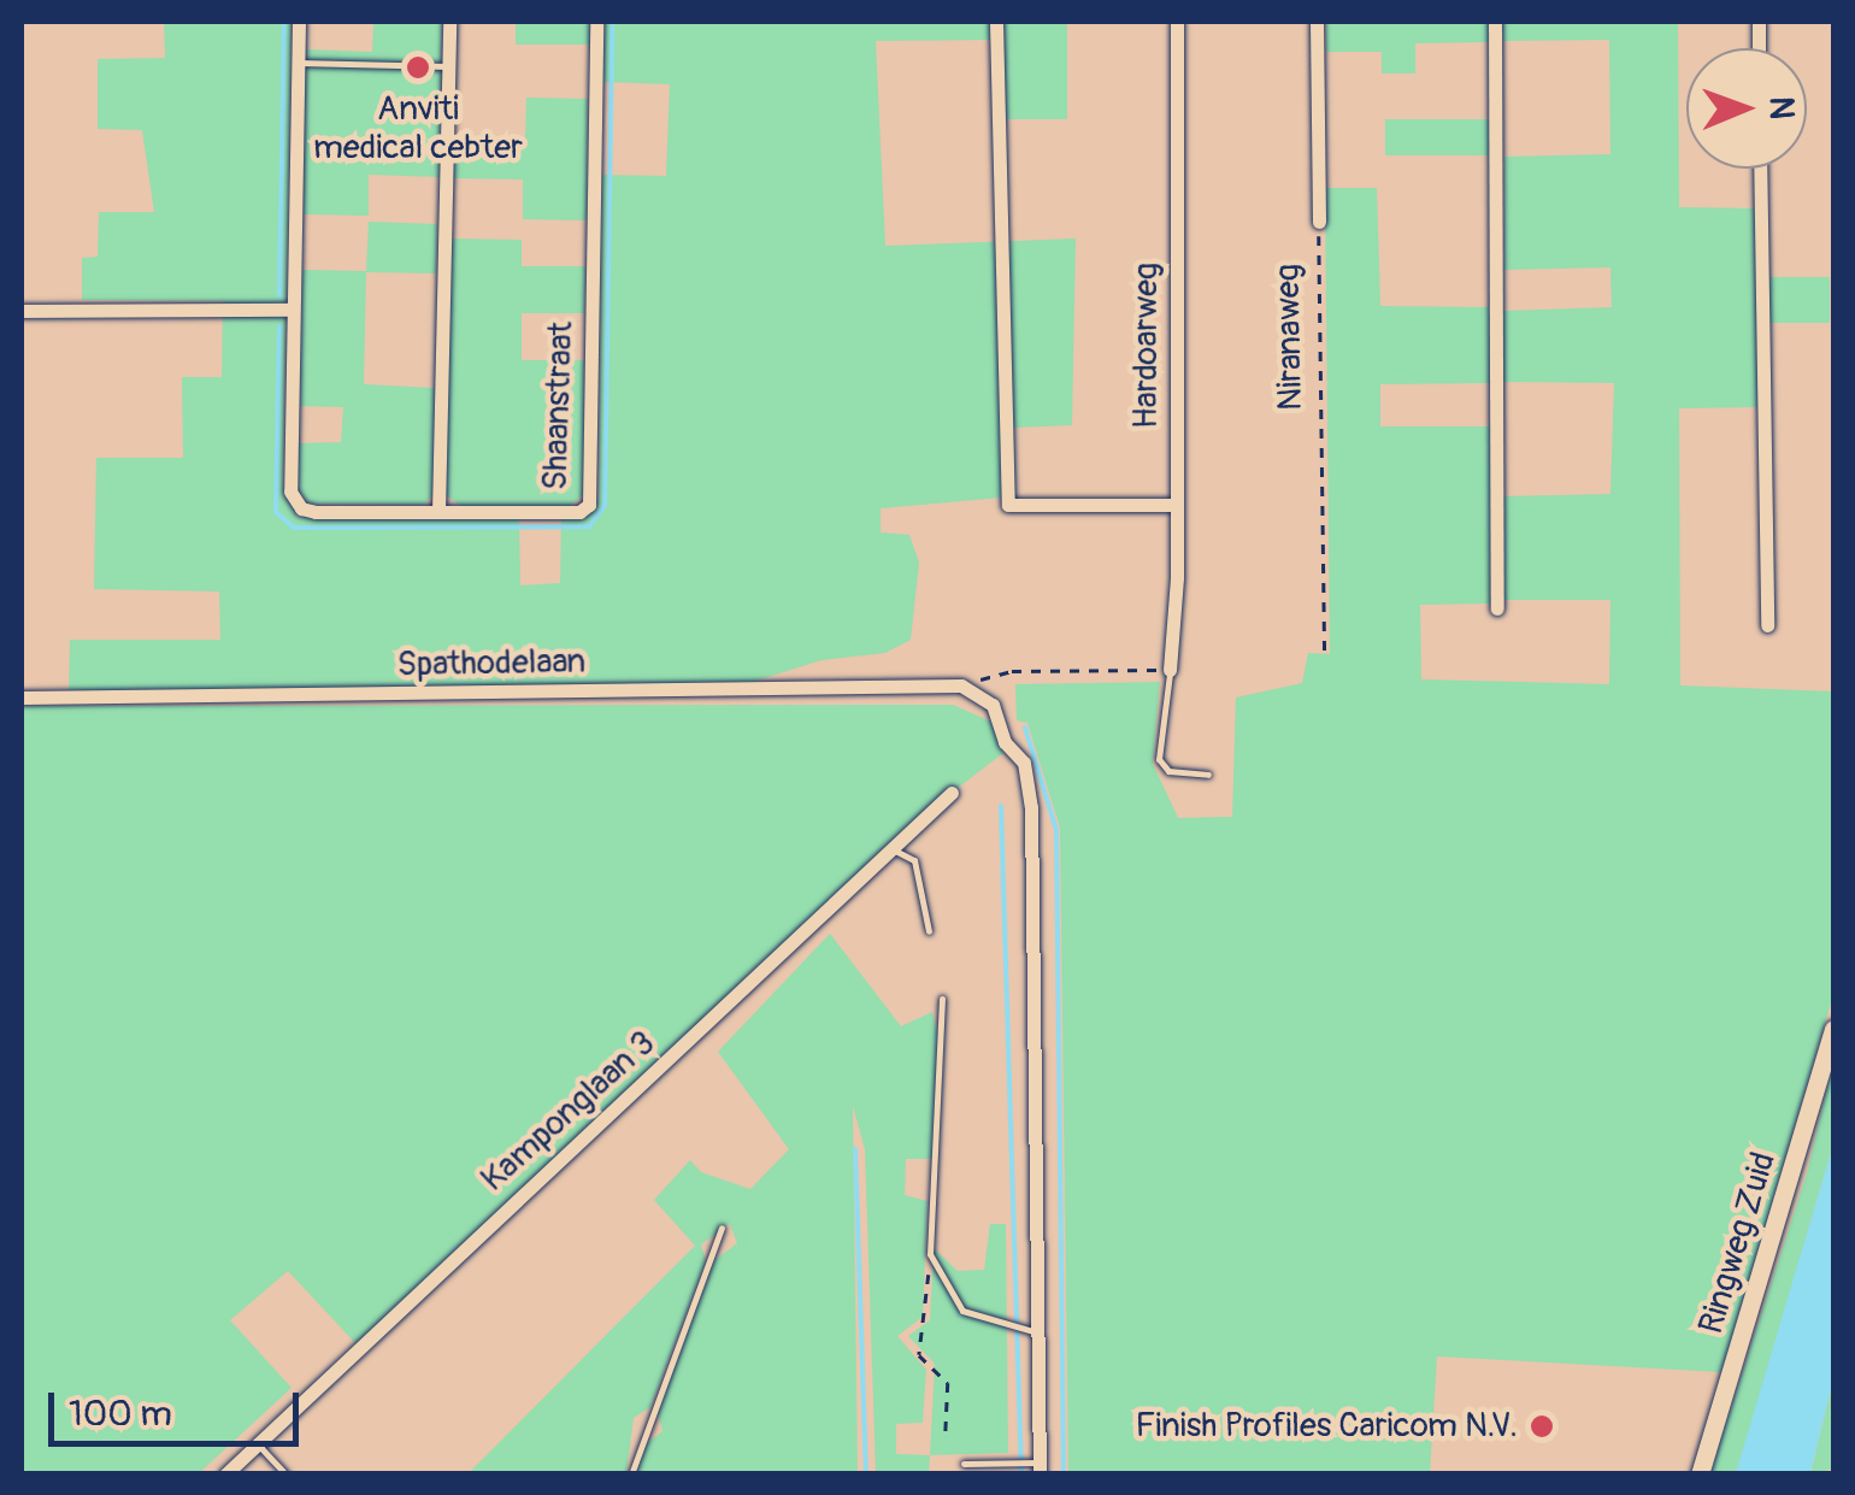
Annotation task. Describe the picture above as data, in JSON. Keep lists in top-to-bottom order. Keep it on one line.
{"streets":{"street":["Niranaweg","Hardoarweg","Shaanstraat","Spathodelaan","Kamponglaan 3","Ringweg Zuid"]},"places":["Anviti medical cebter","Finish Profiles Caricom N.V."],"scale_bar":"100 m","north":"right"}
